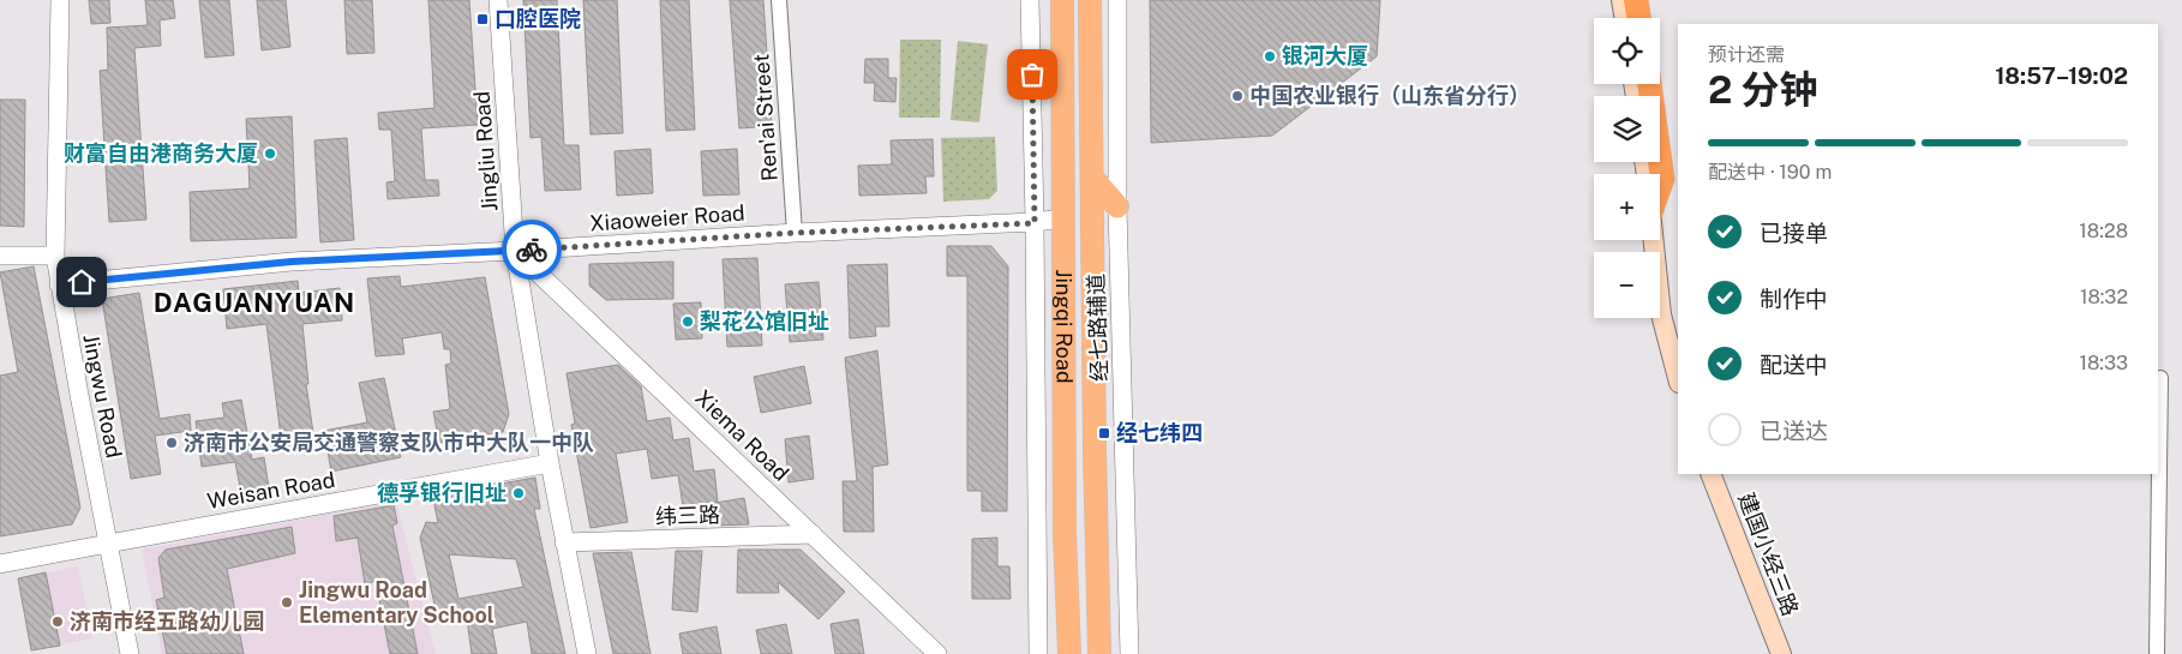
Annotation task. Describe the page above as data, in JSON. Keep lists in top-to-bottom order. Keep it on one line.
{"streets":{"main road":["Jingqi Road","建国小经三路"],"street":["Ren'ai Street","Jingliu Road","Xiaoweier Road","经七路辅道","Jingwu Road","Xiema Road","Weisan Road","纬三路"]},"crossings":[["Ren'ai Street","Xiaoweier Road"],["Jingliu Road","Xiaoweier Road"],["Jingliu Road","Xiema Road"],["Jingliu Road","Weisan Road"],["Jingliu Road","纬三路"],["Xiaoweier Road","Jingqi Road"],["Xiaoweier Road","Jingwu Road"],["Xiaoweier Road","Xiema Road"],["Jingwu Road","Weisan Road"],["Xiema Road","纬三路"]],"districts":["DAGUANYUAN"],"places":{"transit":["口腔医院","经七纬四"],"other":["银河大厦","中国农业银行（山东省分行）","财富自由港商务大厦","梨花公馆旧址","济南市公安局交通警察支队市中大队一中队","德孚银行旧址","Jingwu Road Elementary School","济南市经五路幼儿园"]},"page":{"map_buttons":["+","−"],"heading":["2 分钟","预计还需","18:57–19:02"],"bar":"配送中 · 190 m","list":[["已接单","18:28"],["制作中","18:32"],["配送中","18:33"],"已送达"]}}
